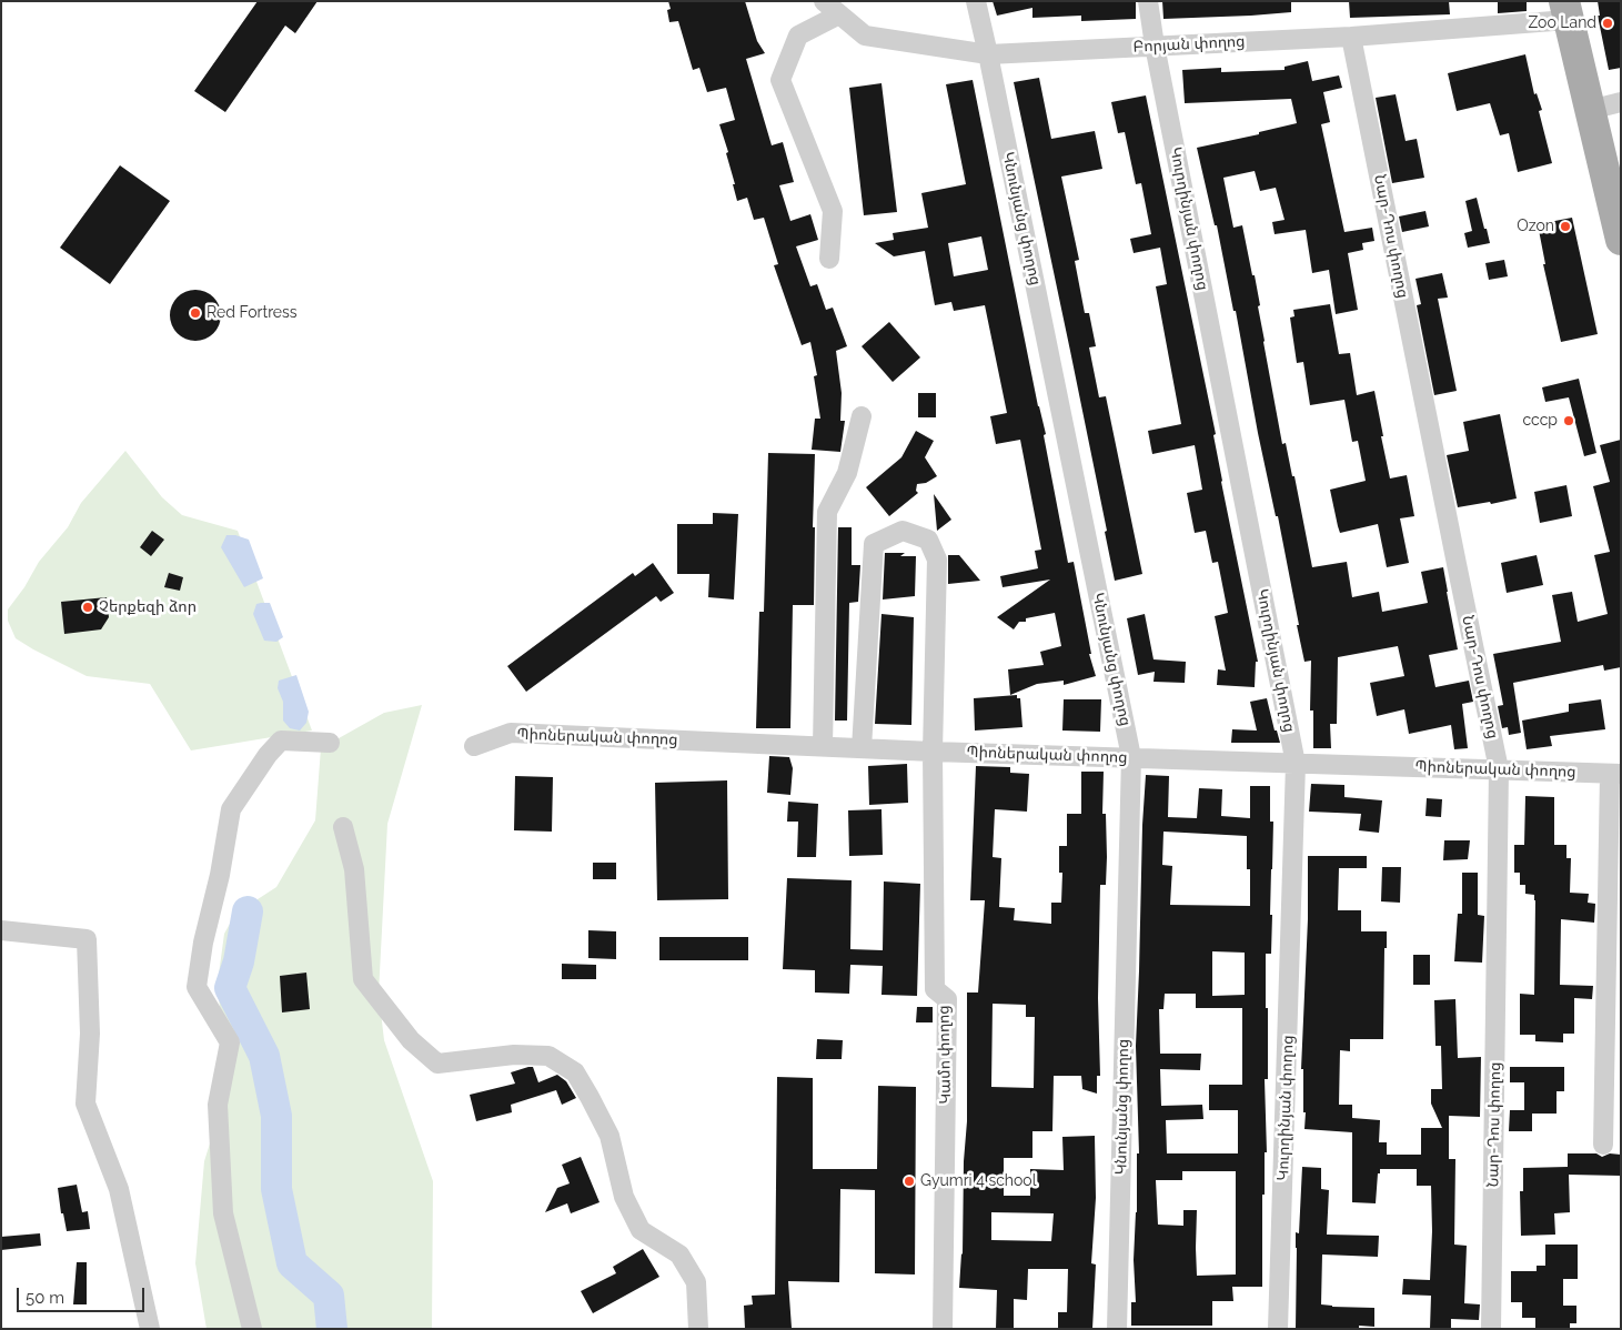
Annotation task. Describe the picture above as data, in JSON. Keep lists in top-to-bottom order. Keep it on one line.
{"streets":{"street":["Բորյան փողոց","Կնունյանց փողոց","Կուրղինյան փողոց","Նար-Դոս փողոց","Պիոներական փողոց","Կամո փողոց"]},"crossings":[["Բորյան փողոց","Կնունյանց փողոց"],["Բորյան փողոց","Կուրղինյան փողոց"],["Բորյան փողոց","Նար-Դոս փողոց"],["Կնունյանց փողոց","Պիոներական փողոց"],["Կուրղինյան փողոց","Պիոներական փողոց"],["Նար-Դոս փողոց","Պիոներական փողոց"],["Պիոներական փողոց","Կամո փողոց"]],"places":["Zoo Land","Ozon","Red Fortress","ссср","Չերքեզի ձոր","Gyumri 4 school"],"scale_bar":"50 m"}
